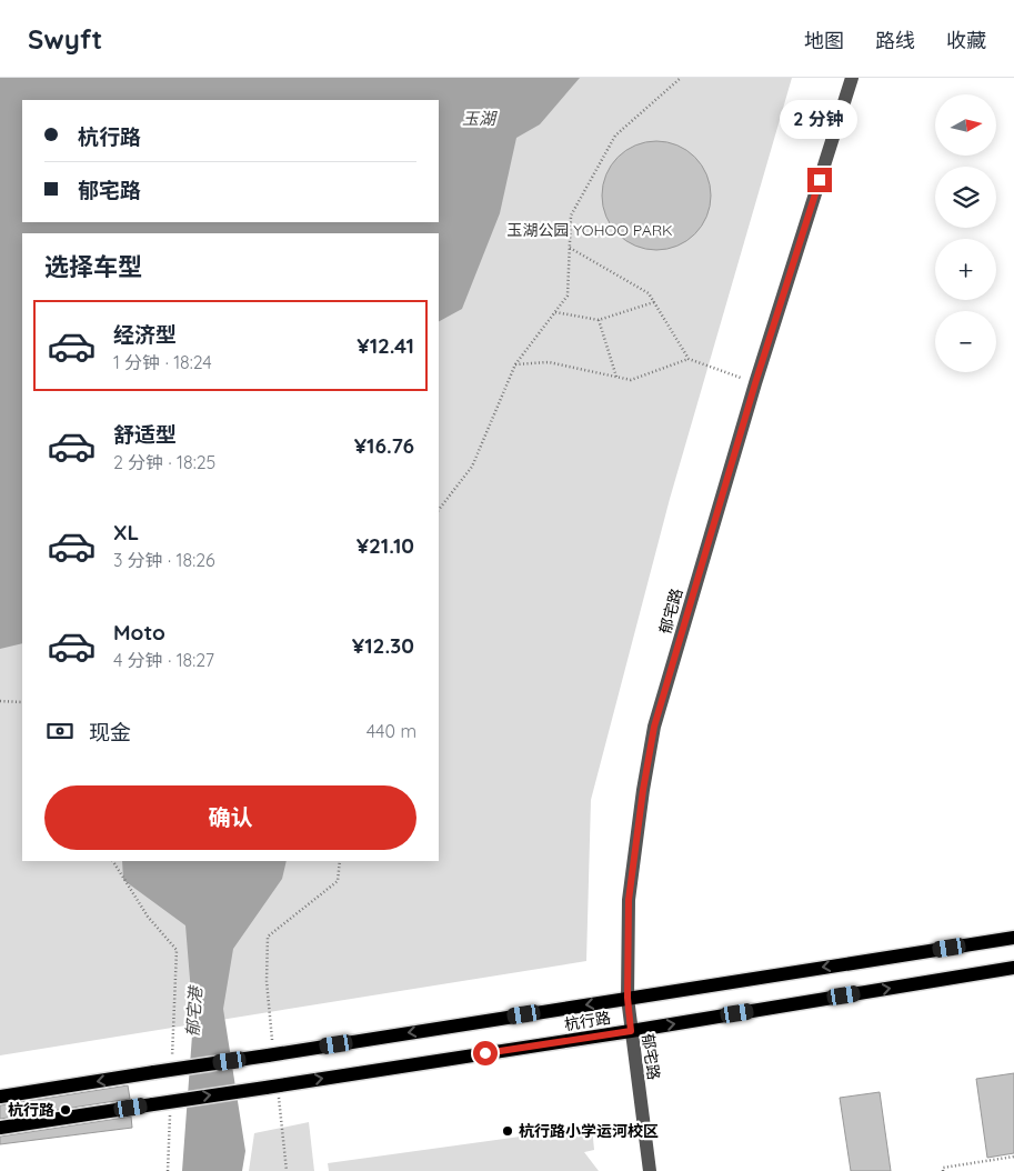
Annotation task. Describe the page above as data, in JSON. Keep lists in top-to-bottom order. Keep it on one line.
{"streets":{"main road":["杭行路"],"street":["郁宅路"]},"crossings":[["郁宅路","杭行路"]],"water":["玉湖","郁宅港"],"parks":["玉湖公园 YOHOO PARK"],"places":["杭行路","杭行路小学运河校区"],"north":"right","page":{"header":"Swyft","nav":["地图","路线","收藏"],"map_buttons":["+","−"],"bubble":"2 分钟","banner":["杭行路","郁宅路"],"heading":"选择车型","list":[{"name":"经济型","note":"1 分钟 · 18:24","value":"¥12.41"},{"name":"舒适型","note":"2 分钟 · 18:25","value":"¥16.76"},{"name":"XL","note":"3 分钟 · 18:26","value":"¥21.10"},{"name":"Moto","note":"4 分钟 · 18:27","value":"¥12.30"}],"pay":["现金","440 m"],"buttons":"确认"}}
